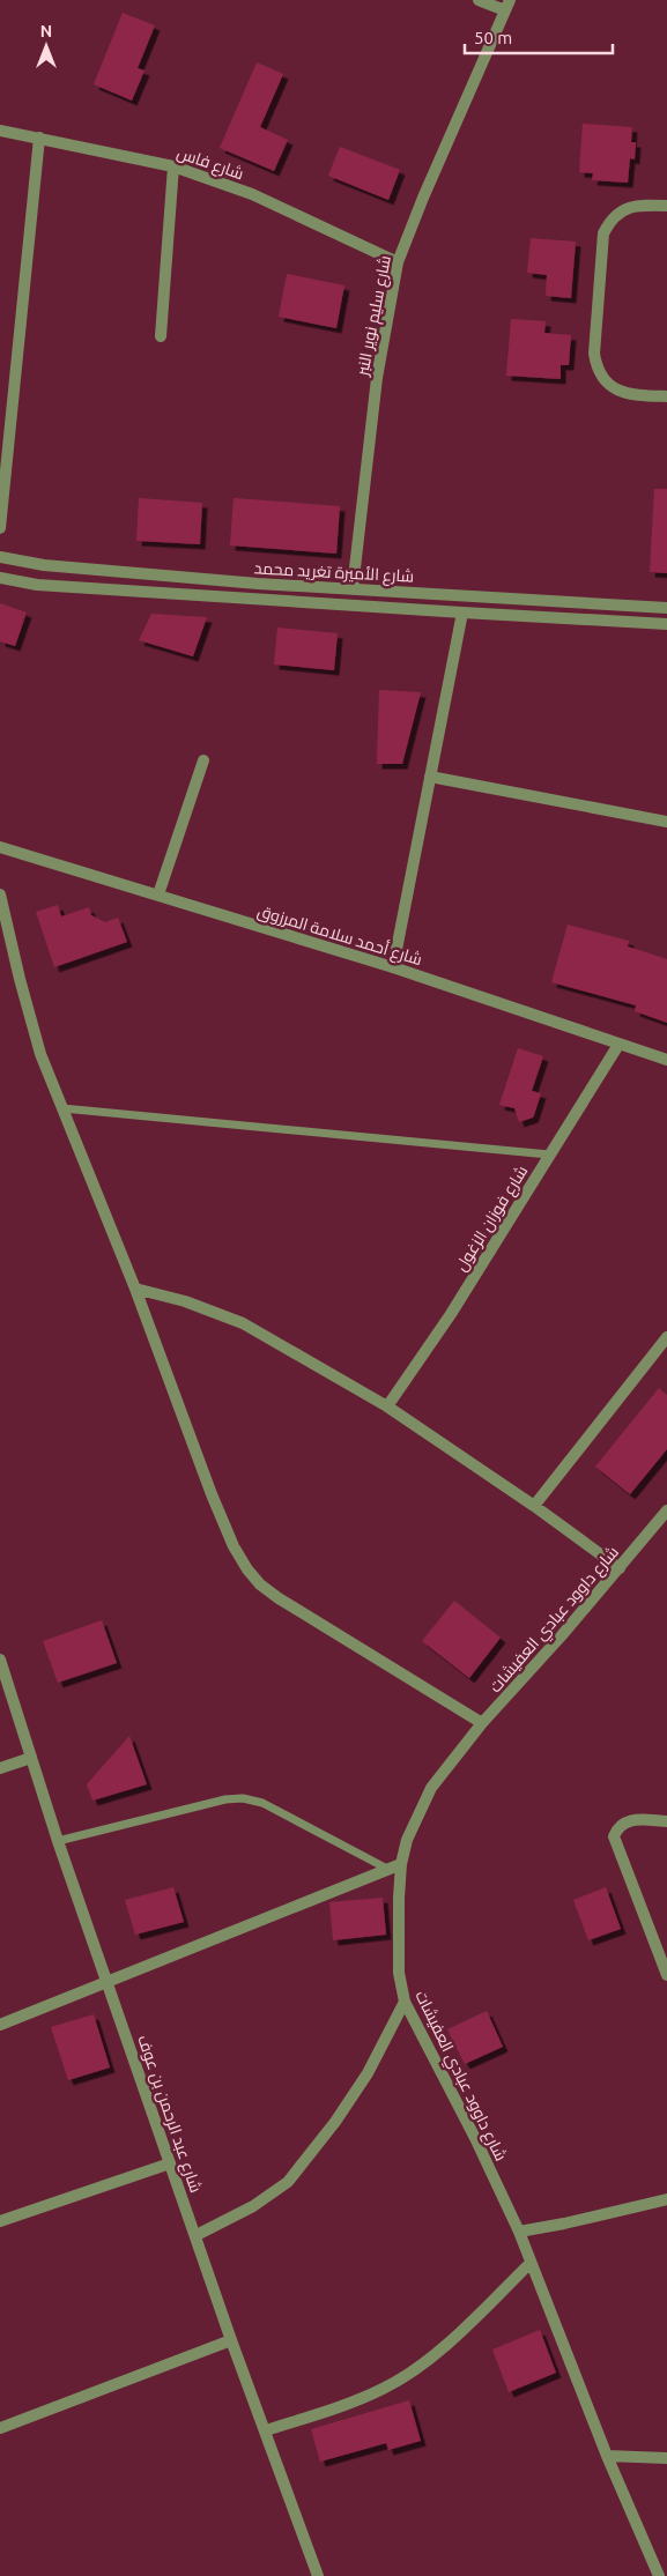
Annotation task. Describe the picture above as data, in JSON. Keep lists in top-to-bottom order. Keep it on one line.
{"streets":{"street":["شارع فاس","شارع سليم نوير النبر","شارع الأميرة تغريد محمد","شارع أحمد سلامة المرزوق","شارع فوزان الزغول","شارع داوود عبادي العفيشات","شارع عبد الرحمن بن عوف"]},"crossings":[["شارع فاس","شارع سليم نوير النبر"],["شارع سليم نوير النبر","شارع الأميرة تغريد محمد"],["شارع أحمد سلامة المرزوق","شارع فوزان الزغول"]],"scale_bar":"50 m","north":"top"}
